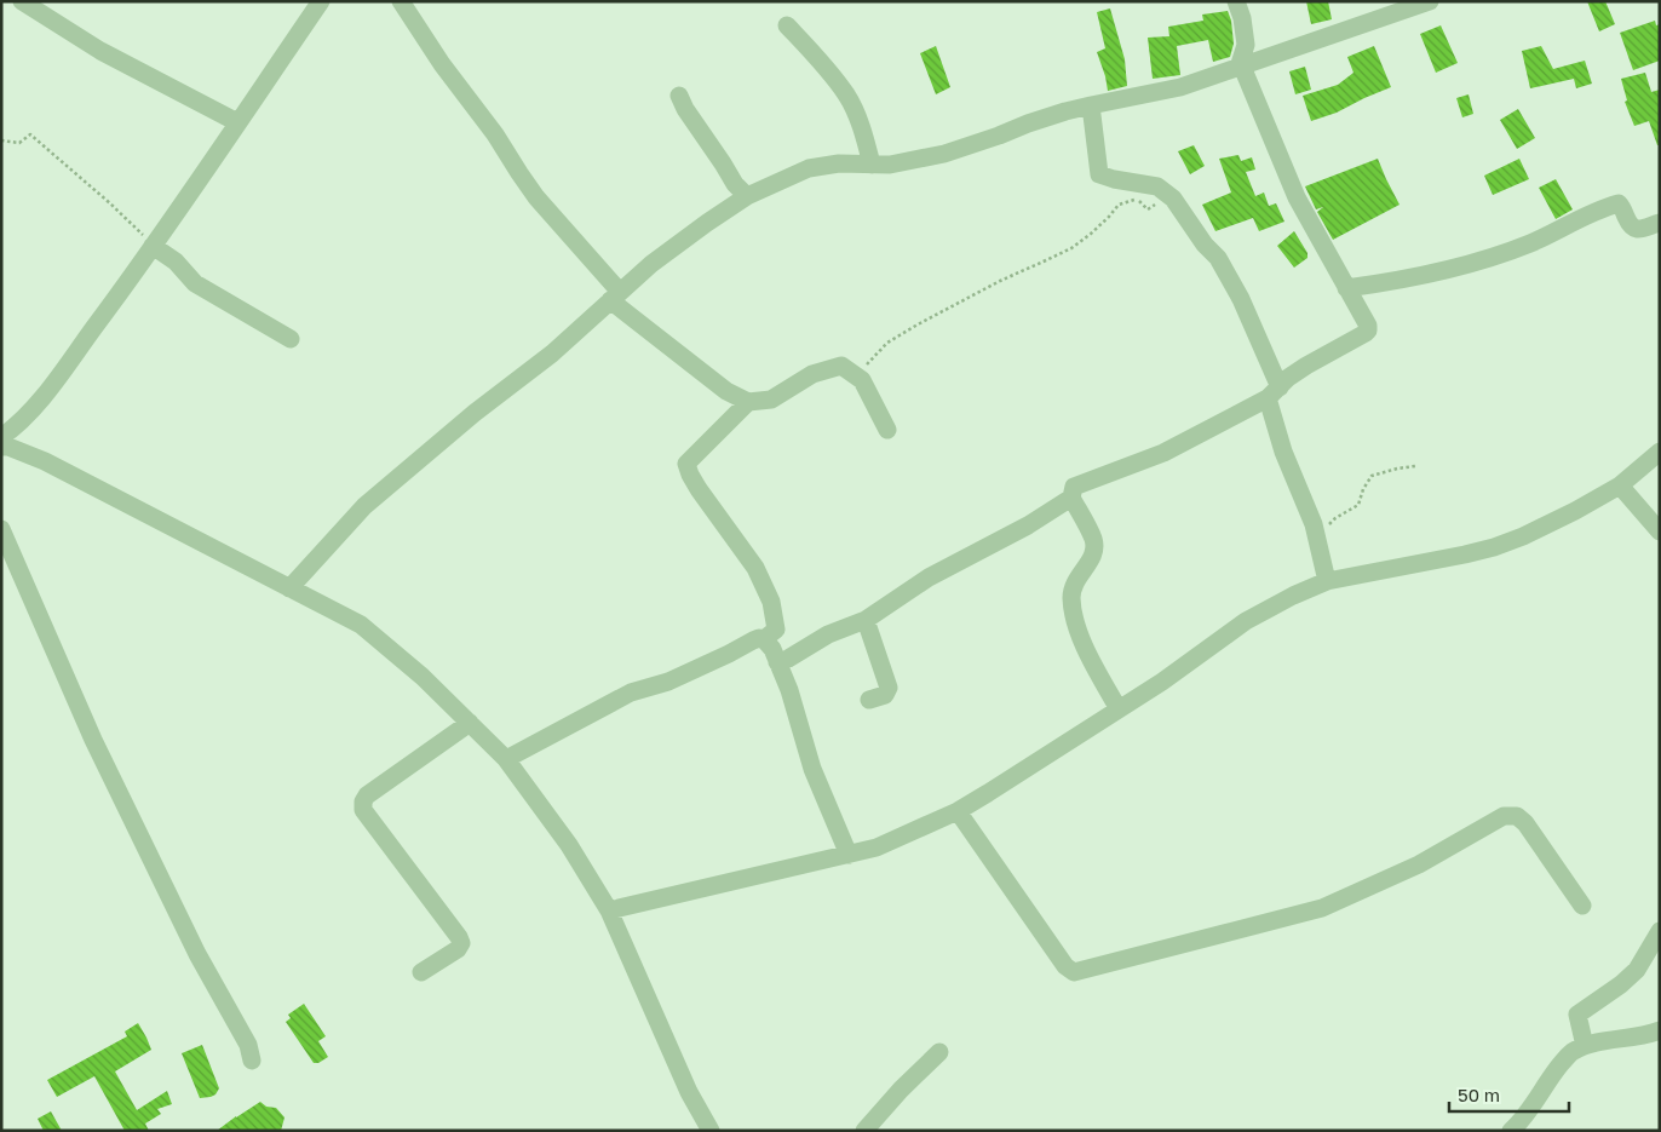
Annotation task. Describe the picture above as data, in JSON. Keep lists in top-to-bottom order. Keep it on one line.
{"scale_bar":"50 m"}
